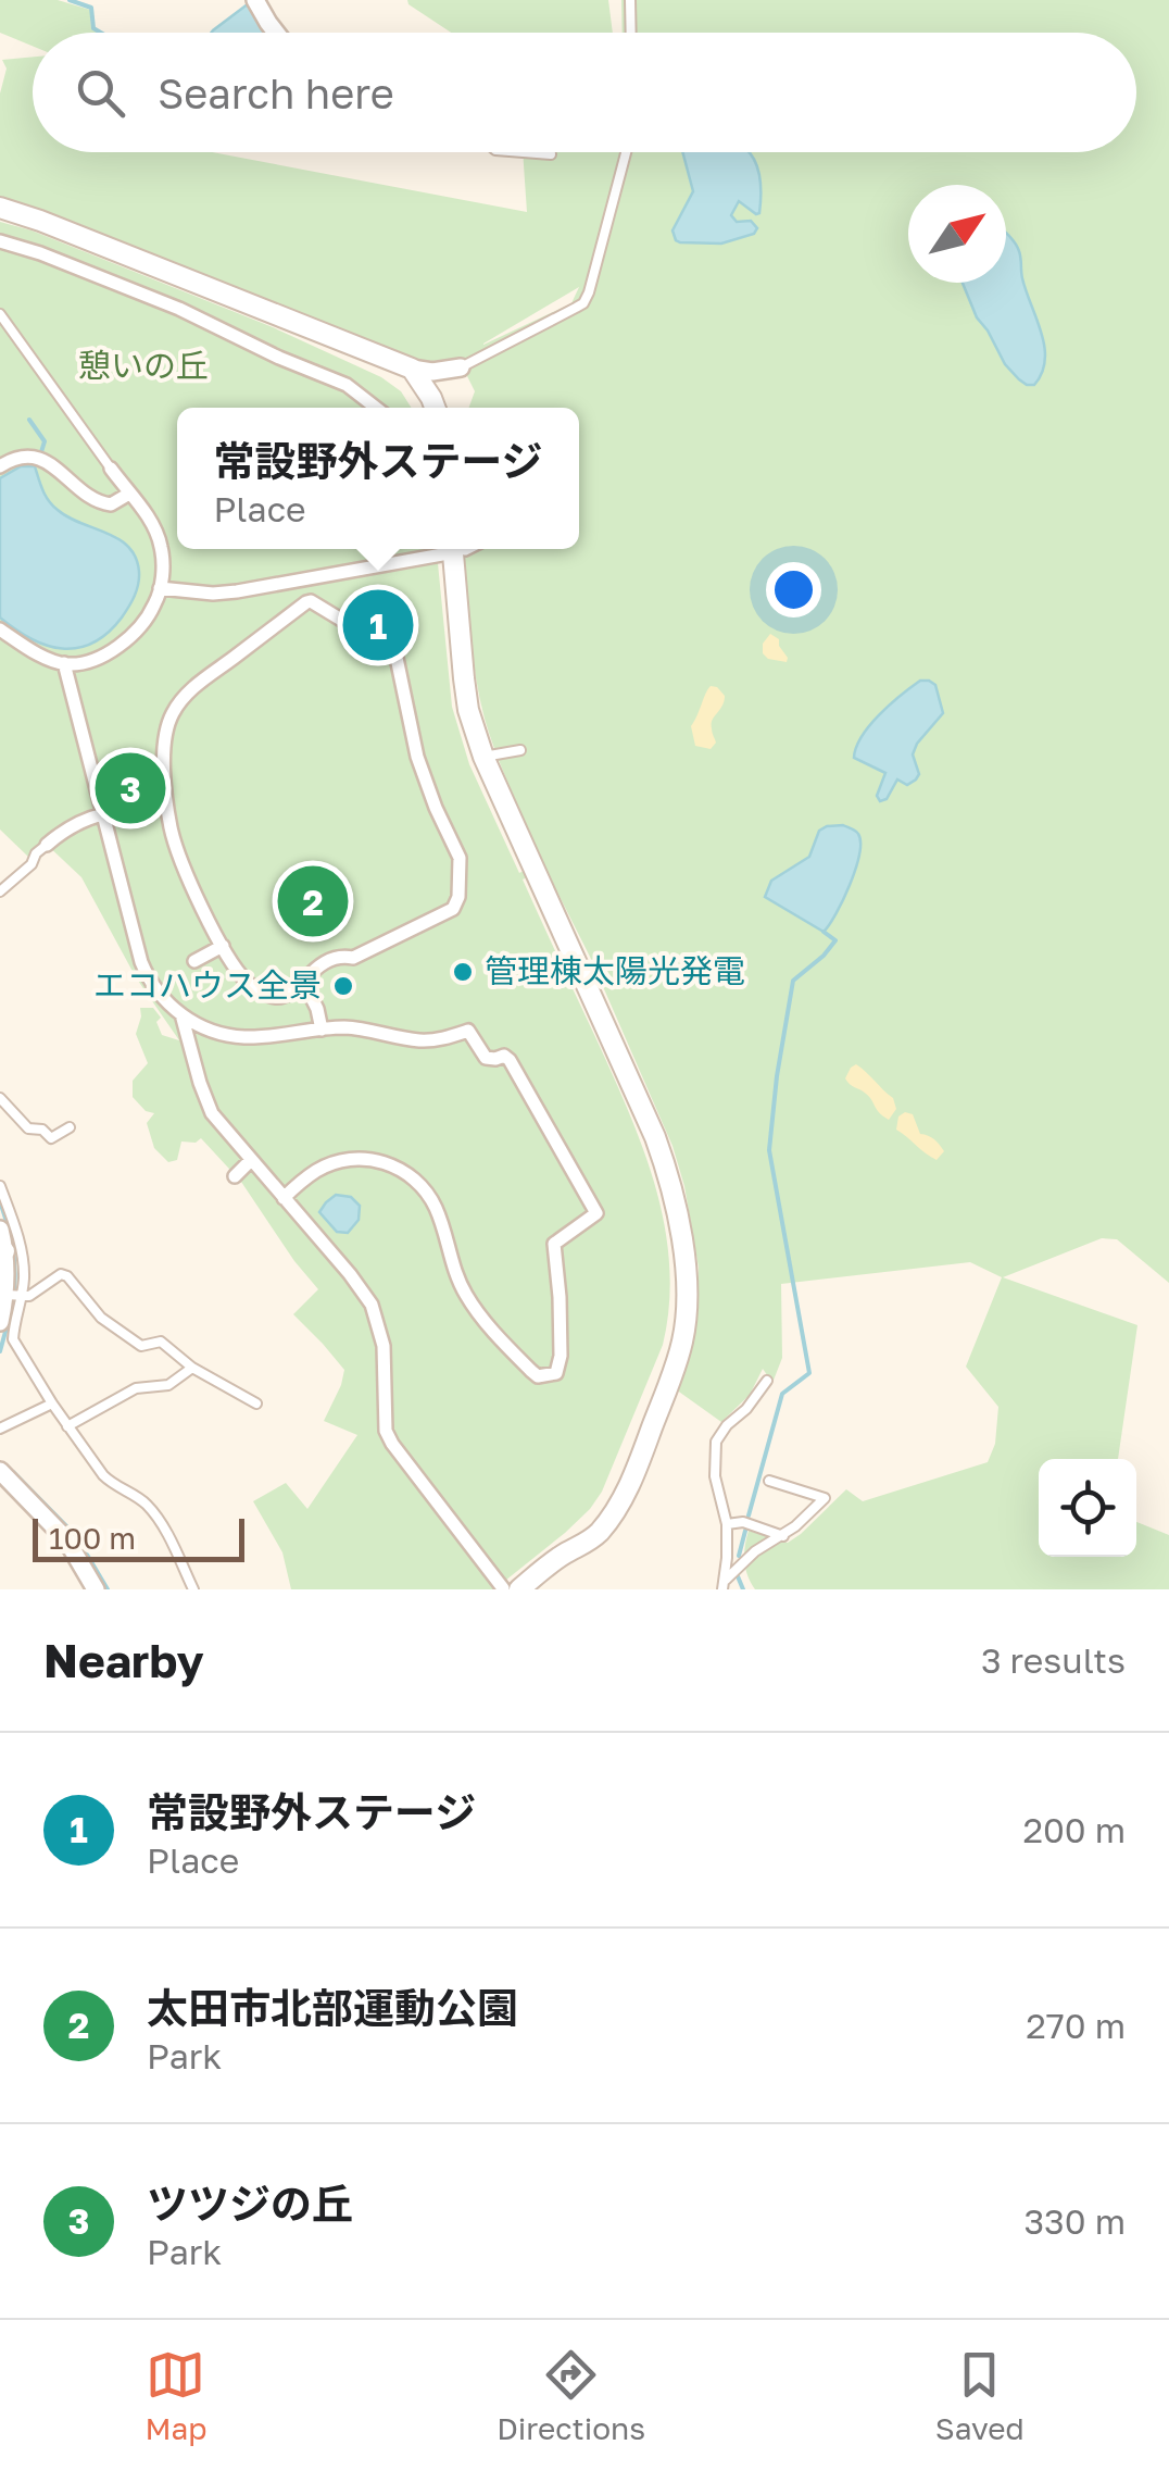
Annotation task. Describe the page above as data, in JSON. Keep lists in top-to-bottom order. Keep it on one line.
{"parks":["憩いの丘"],"places":["管理棟太陽光発電","エコハウス全景"],"scale_bar":"100 m","north":"top right","page":{"search":"Search here","popup":["常設野外ステージ","Place"],"pins":["1","3","2"],"scale":"100 m","heading":["Nearby","3 results"],"list":[{"mark":"1","name":"常設野外ステージ","note":"Place","value":"200 m"},{"mark":"2","name":"太田市北部運動公園","note":"Park","value":"270 m"},{"mark":"3","name":"ツツジの丘","note":"Park","value":"330 m"}],"nav":["Map","Directions","Saved"]}}
